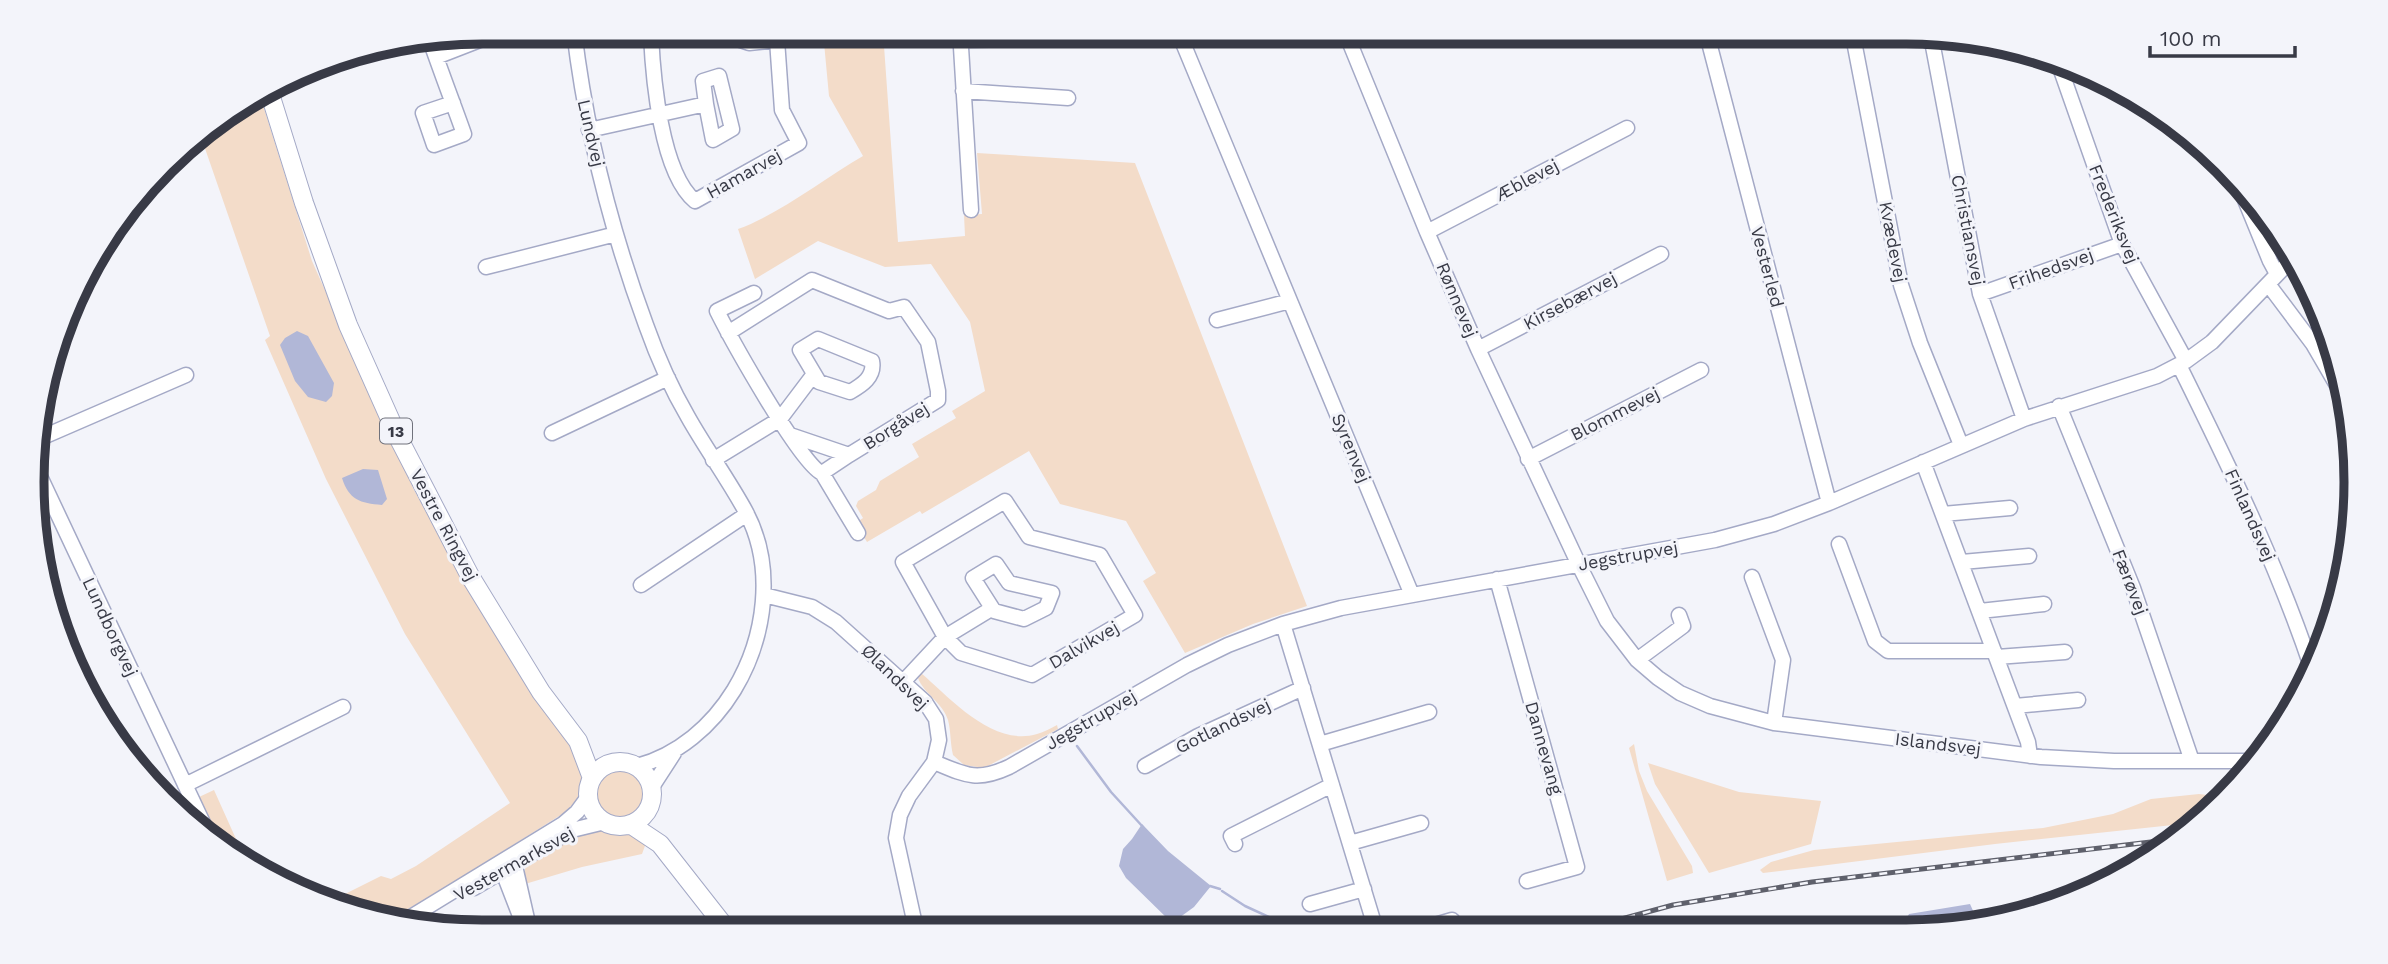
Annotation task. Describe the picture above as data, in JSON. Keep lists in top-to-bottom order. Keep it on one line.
{"streets":{"main road":["13","Vestre Ringvej"],"street":["Lundvej","Hamarvej","Æblevej","Frederiksvej","Christiansvej","Kvædevej","Vesterled","Frihedsvej","Rønnevej","Kirsebærvej","Blommevej","Borgåvej","Syrenvej","Finlandsvej","Jegstrupvej","Færøvej","Lundborgvej","Dalvikvej","Ølandsvej","Gotlandsvej","Islandsvej","Dannevang","Vestermarksvej"]},"crossings":[["Lundvej","13"],["Lundvej","Vestre Ringvej"],["Lundvej","Ølandsvej"],["Lundvej","Vestermarksvej"],["Æblevej","Rønnevej"],["Frederiksvej","Frihedsvej"],["Frederiksvej","Finlandsvej"],["Frederiksvej","Jegstrupvej"],["Christiansvej","Frihedsvej"],["Christiansvej","Jegstrupvej"],["Kvædevej","Jegstrupvej"],["Vesterled","Jegstrupvej"],["Rønnevej","Kirsebærvej"],["Rønnevej","Blommevej"],["Rønnevej","Jegstrupvej"],["Rønnevej","Islandsvej"],["13","Vestre Ringvej"],["13","Vestermarksvej"],["Syrenvej","Jegstrupvej"],["Finlandsvej","Jegstrupvej"],["Vestre Ringvej","Vestermarksvej"],["Jegstrupvej","Færøvej"],["Jegstrupvej","Ølandsvej"],["Jegstrupvej","Islandsvej"],["Jegstrupvej","Dannevang"],["Færøvej","Islandsvej"]],"scale_bar":"100 m"}
